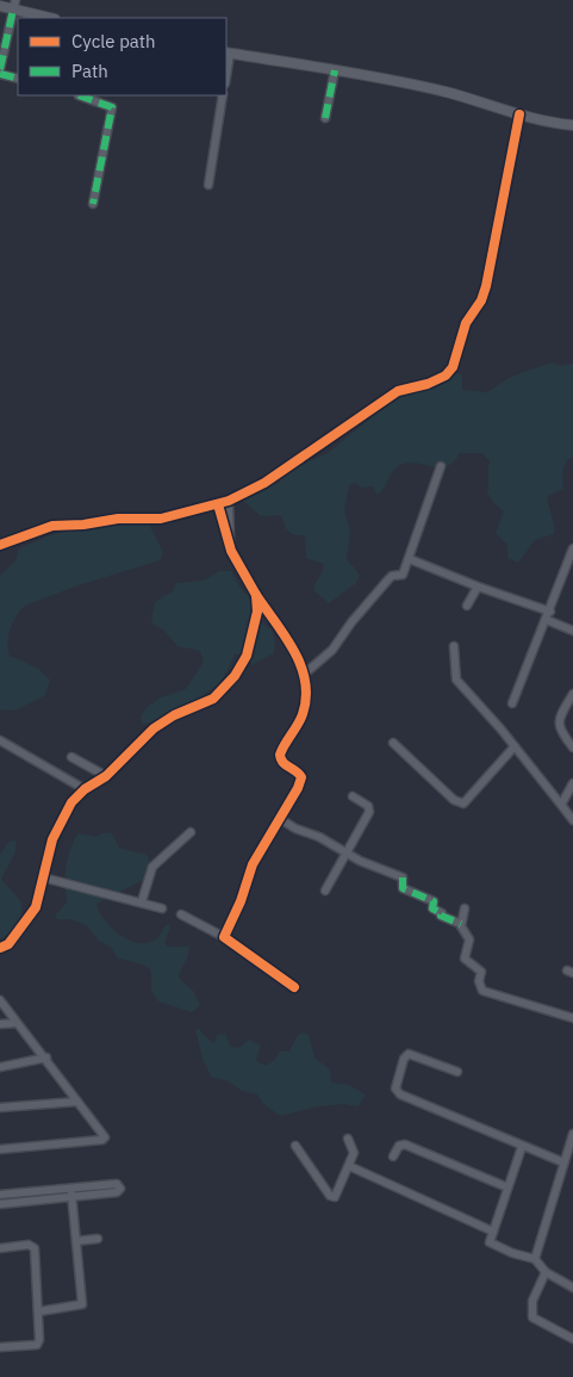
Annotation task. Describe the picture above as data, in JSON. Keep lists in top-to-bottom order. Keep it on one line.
{"legend":["Cycle path","Path"]}
